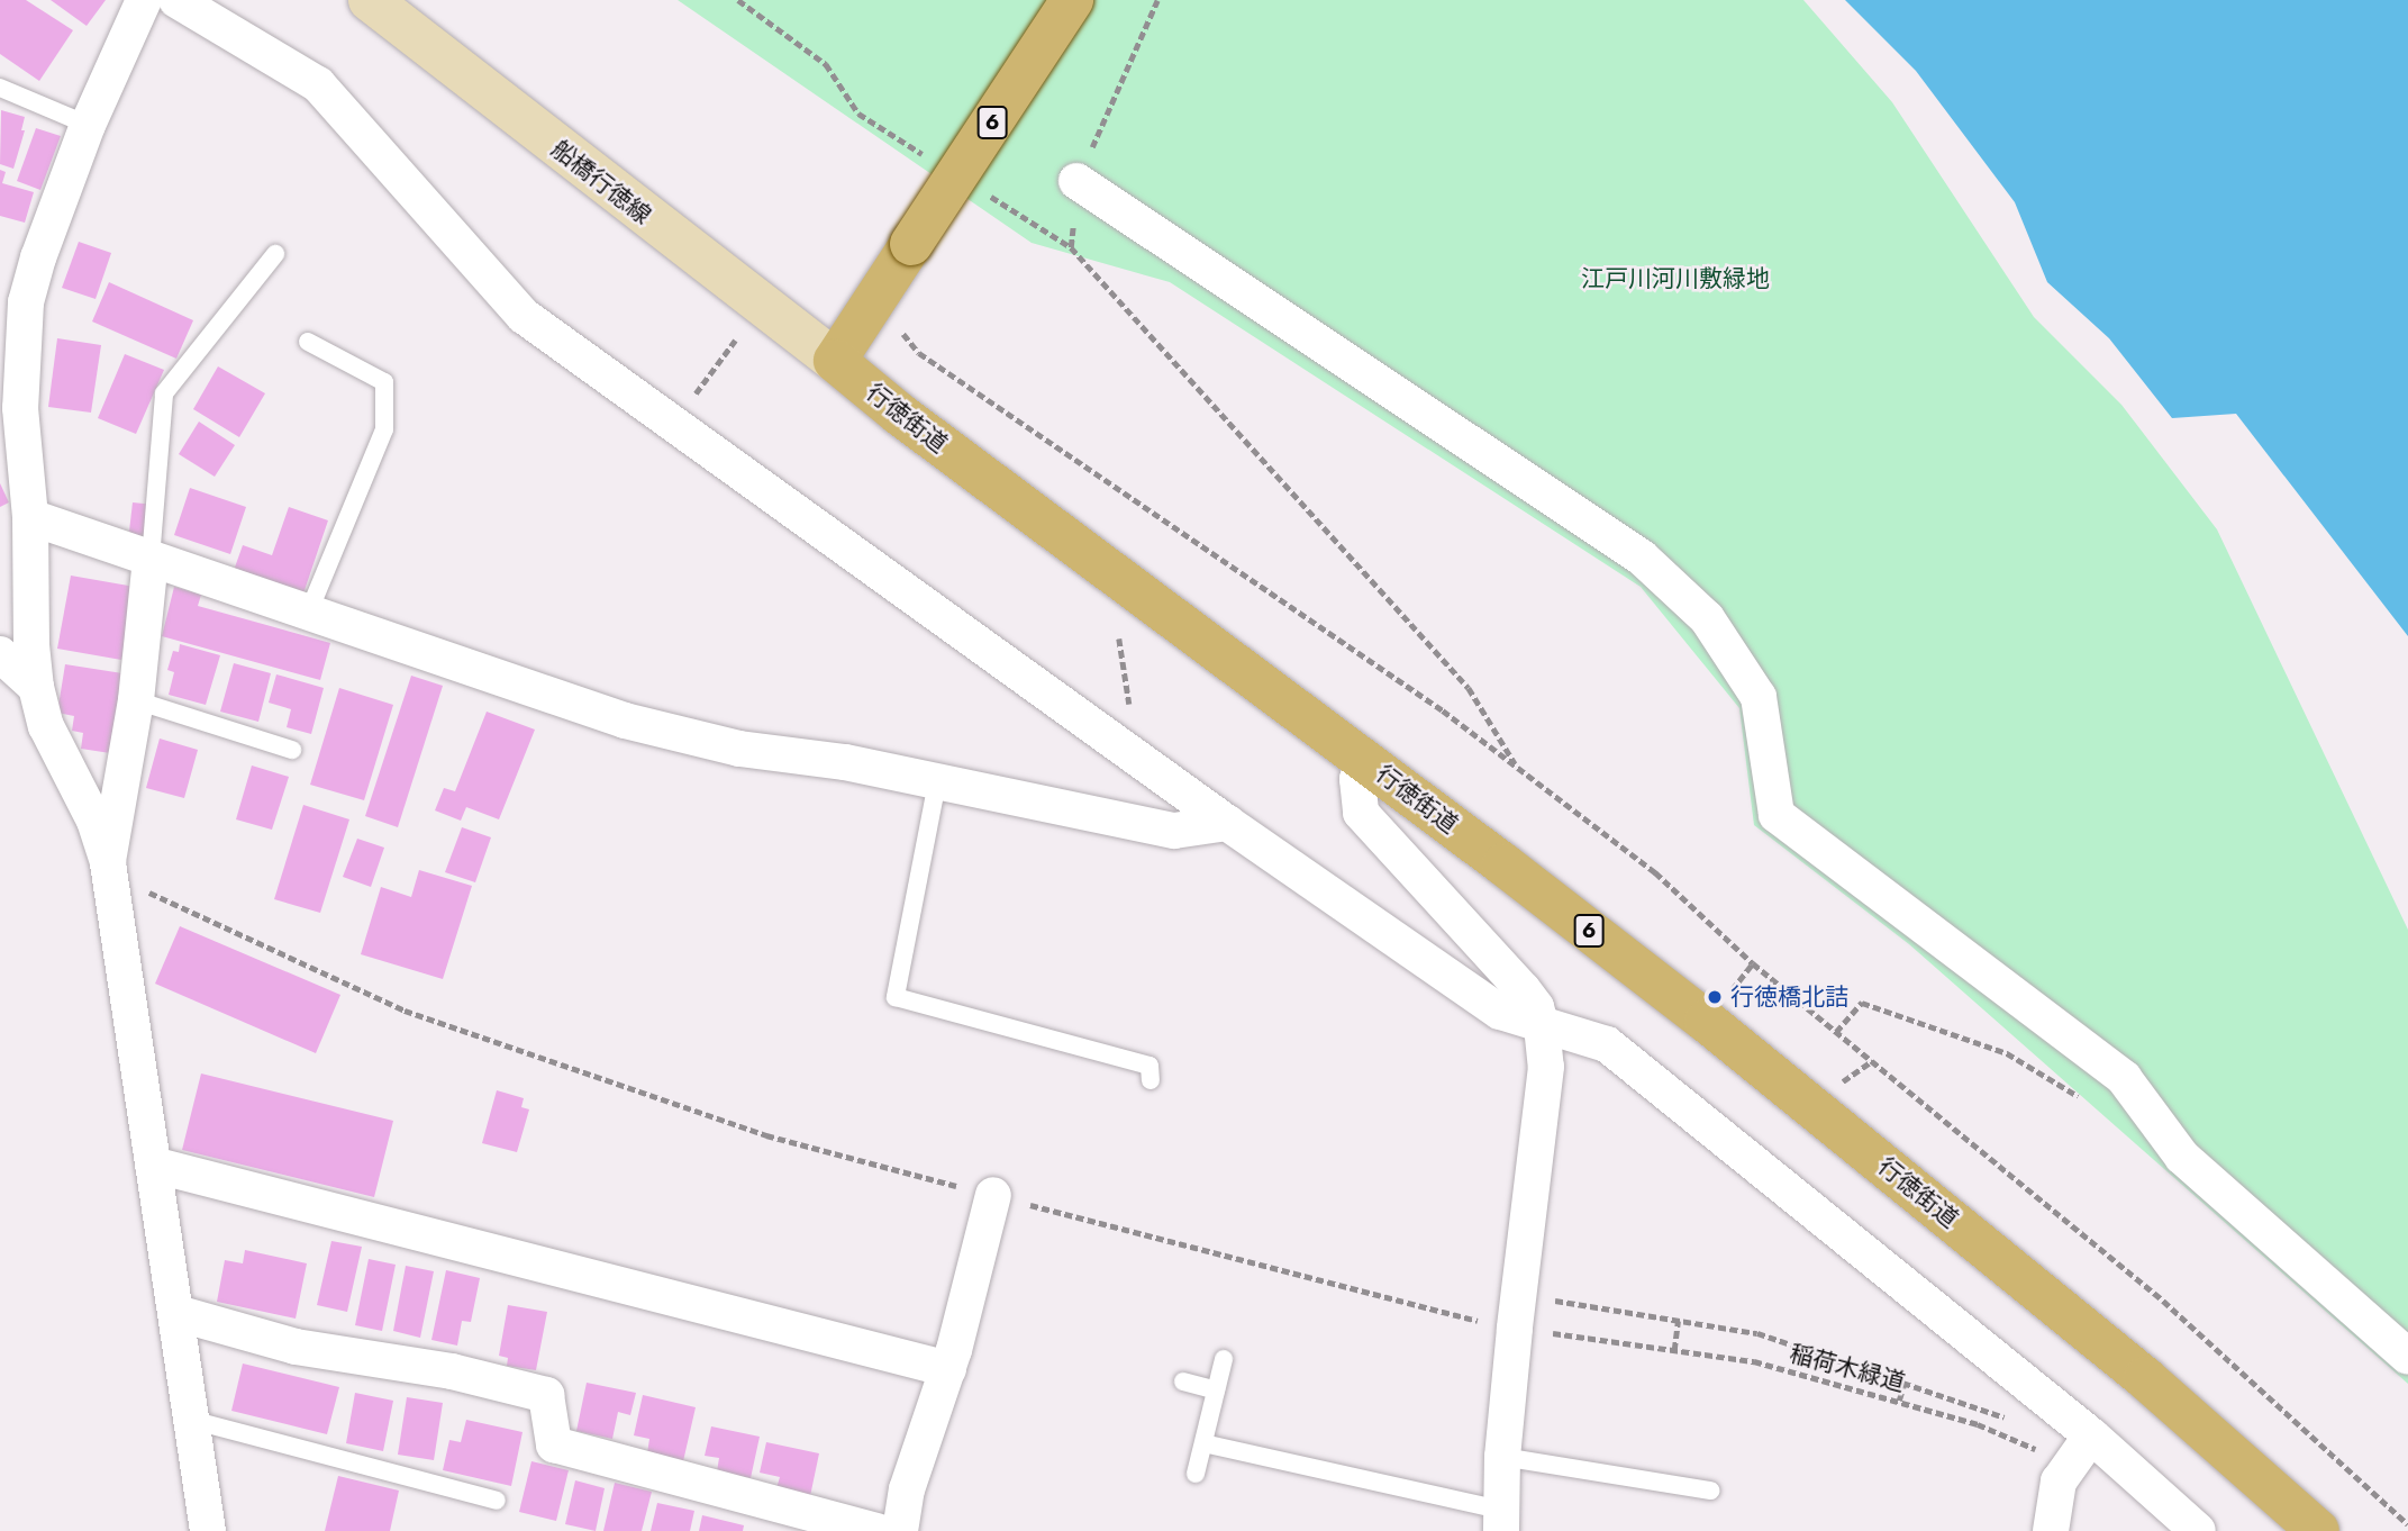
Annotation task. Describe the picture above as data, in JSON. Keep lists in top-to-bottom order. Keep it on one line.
{"streets":{"main road":["6","船橋行徳線","行徳街道"],"path":["稲荷木緑道"]},"crossings":[["6","船橋行徳線"],["6","行徳街道"],["船橋行徳線","行徳街道"]],"parks":["江戸川河川敷緑地"],"places":["行徳橋北詰"]}
